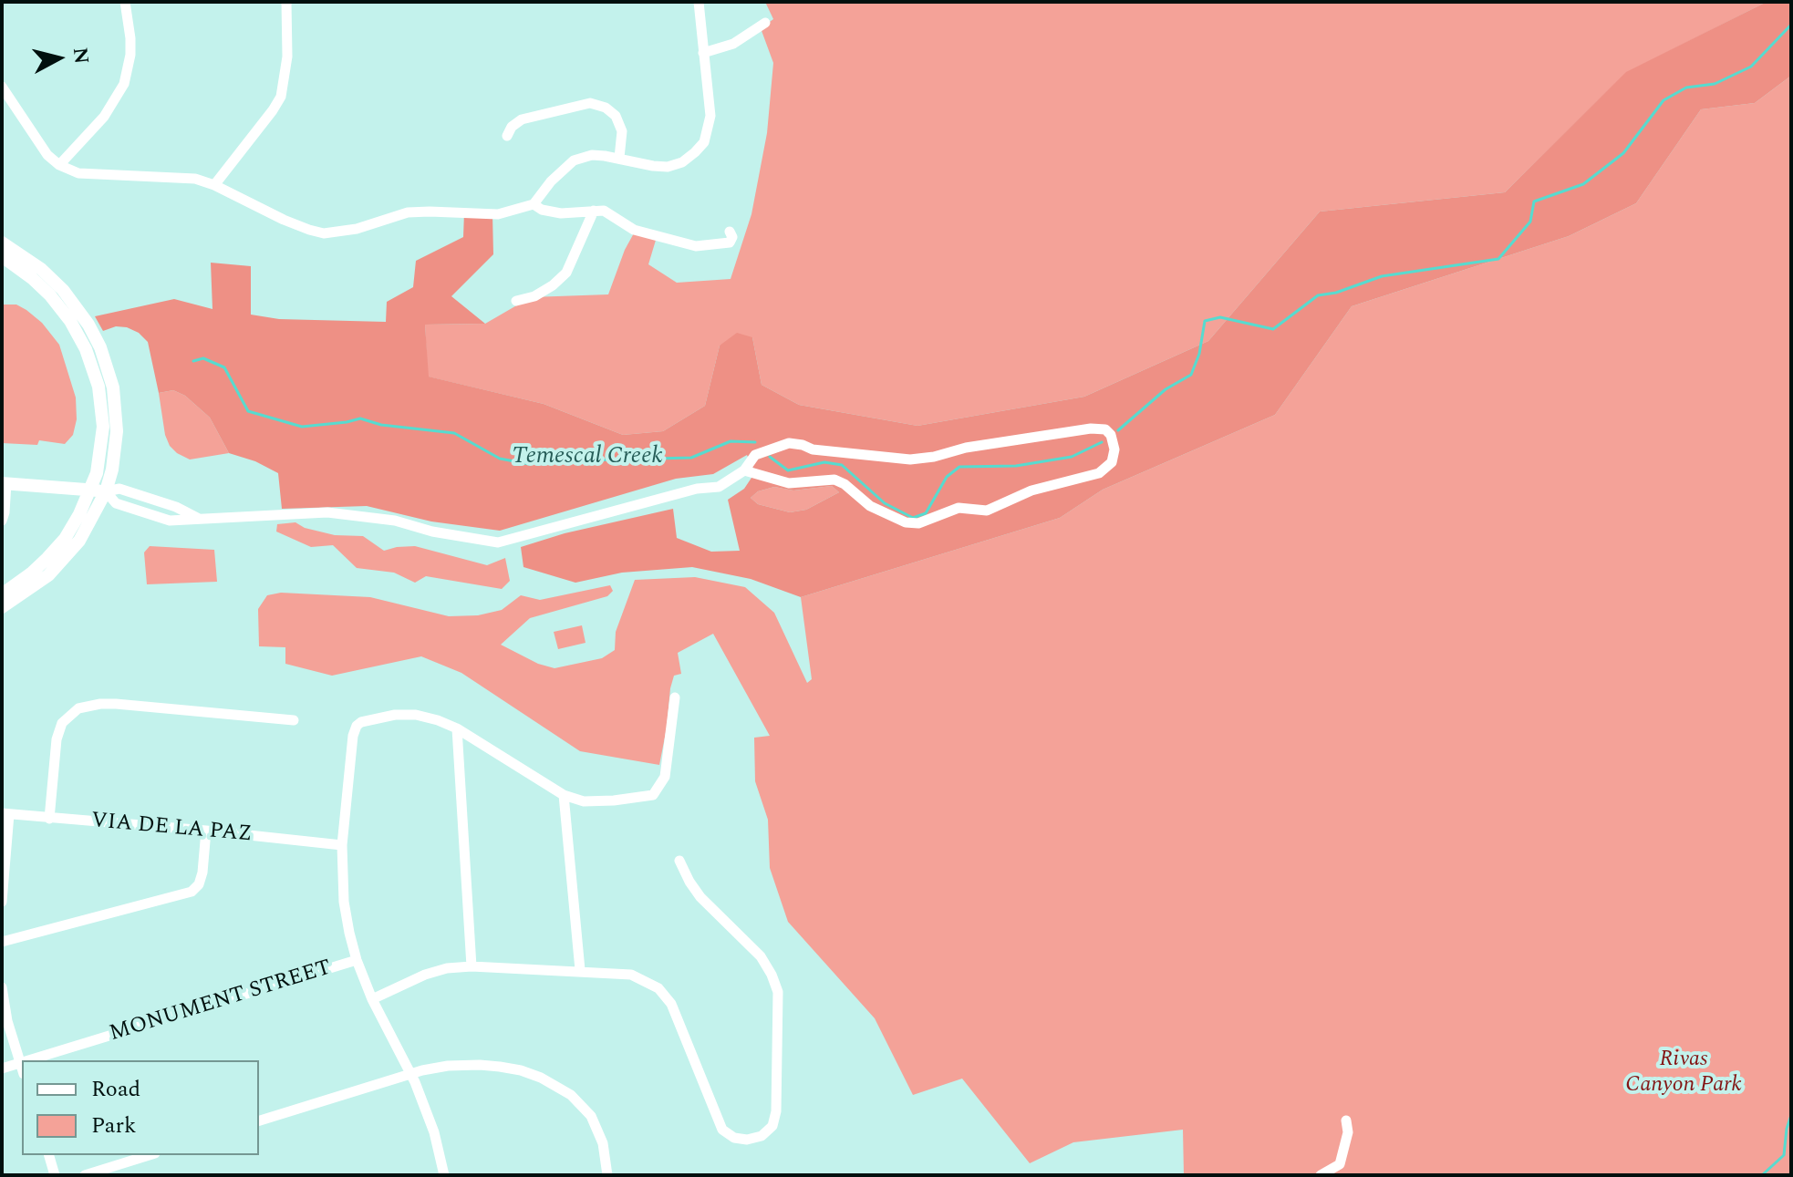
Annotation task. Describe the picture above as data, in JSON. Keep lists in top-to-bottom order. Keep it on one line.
{"streets":{"street":["VIA DE LA PAZ","MONUMENT STREET"]},"water":["Temescal Creek"],"parks":["Rivas Canyon Park"],"legend":["Road","Park"],"north":"right"}
